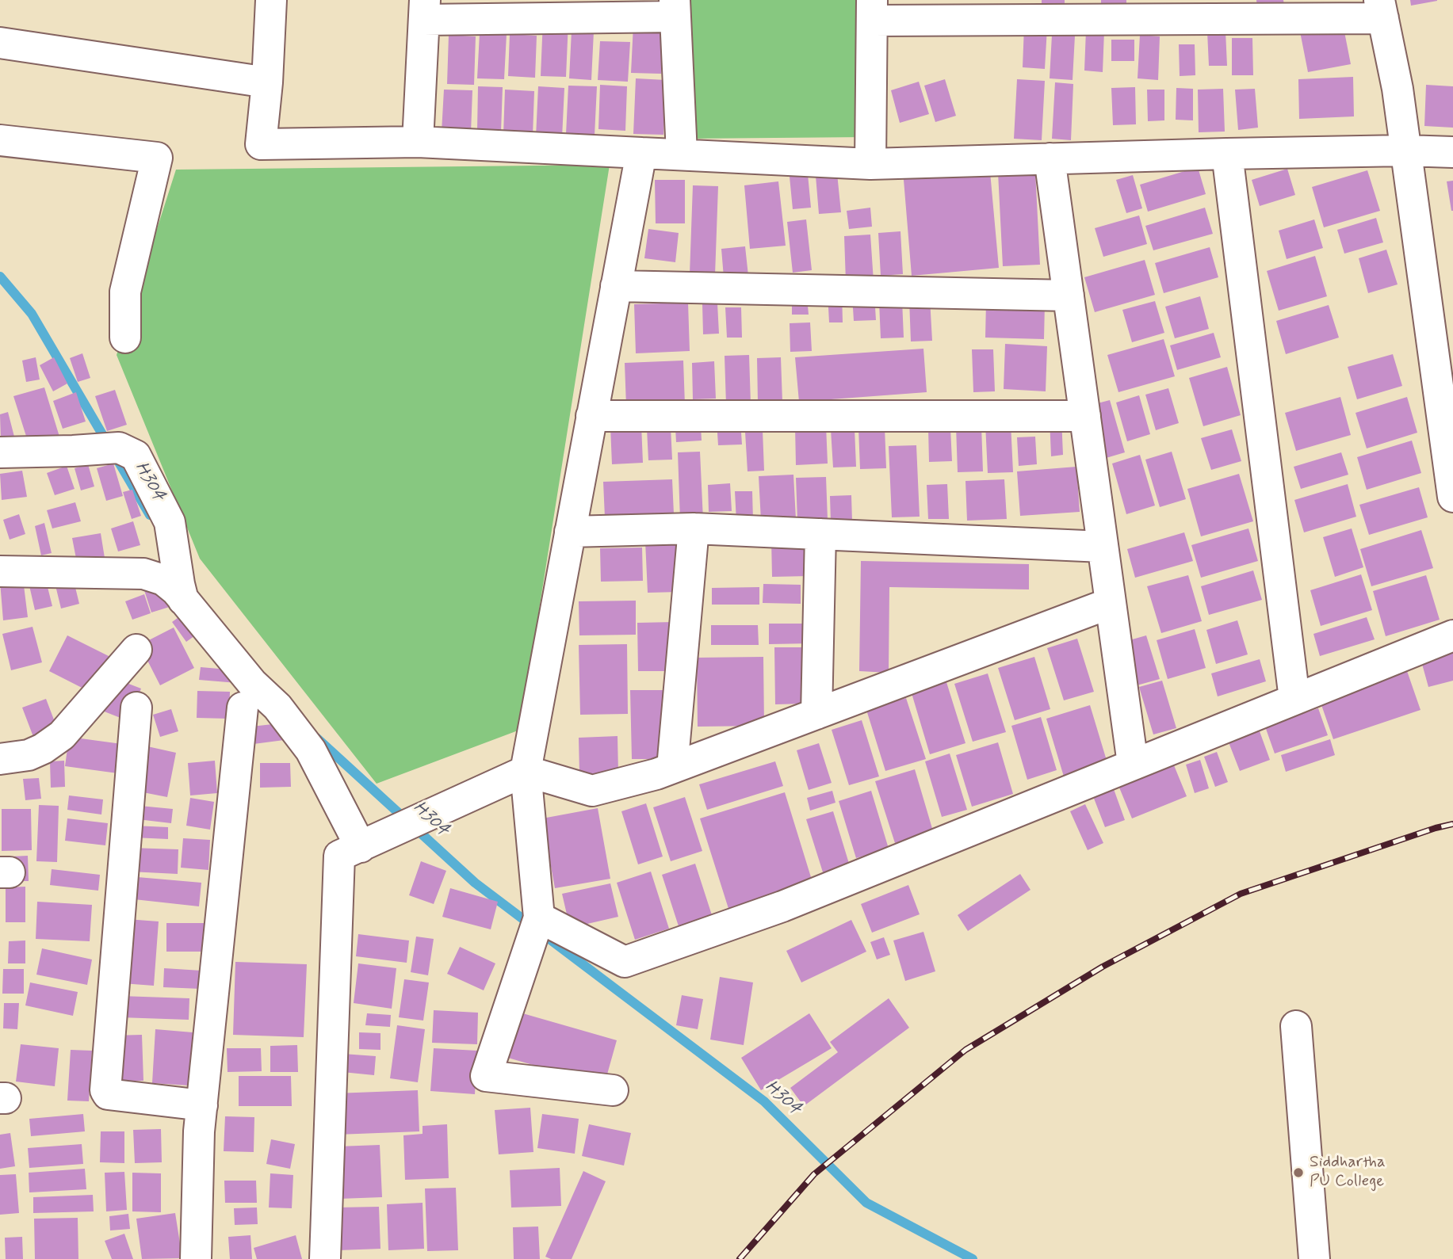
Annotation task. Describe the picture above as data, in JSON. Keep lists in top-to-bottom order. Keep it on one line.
{"water":["H304"],"places":["Siddhartha PU College"]}
